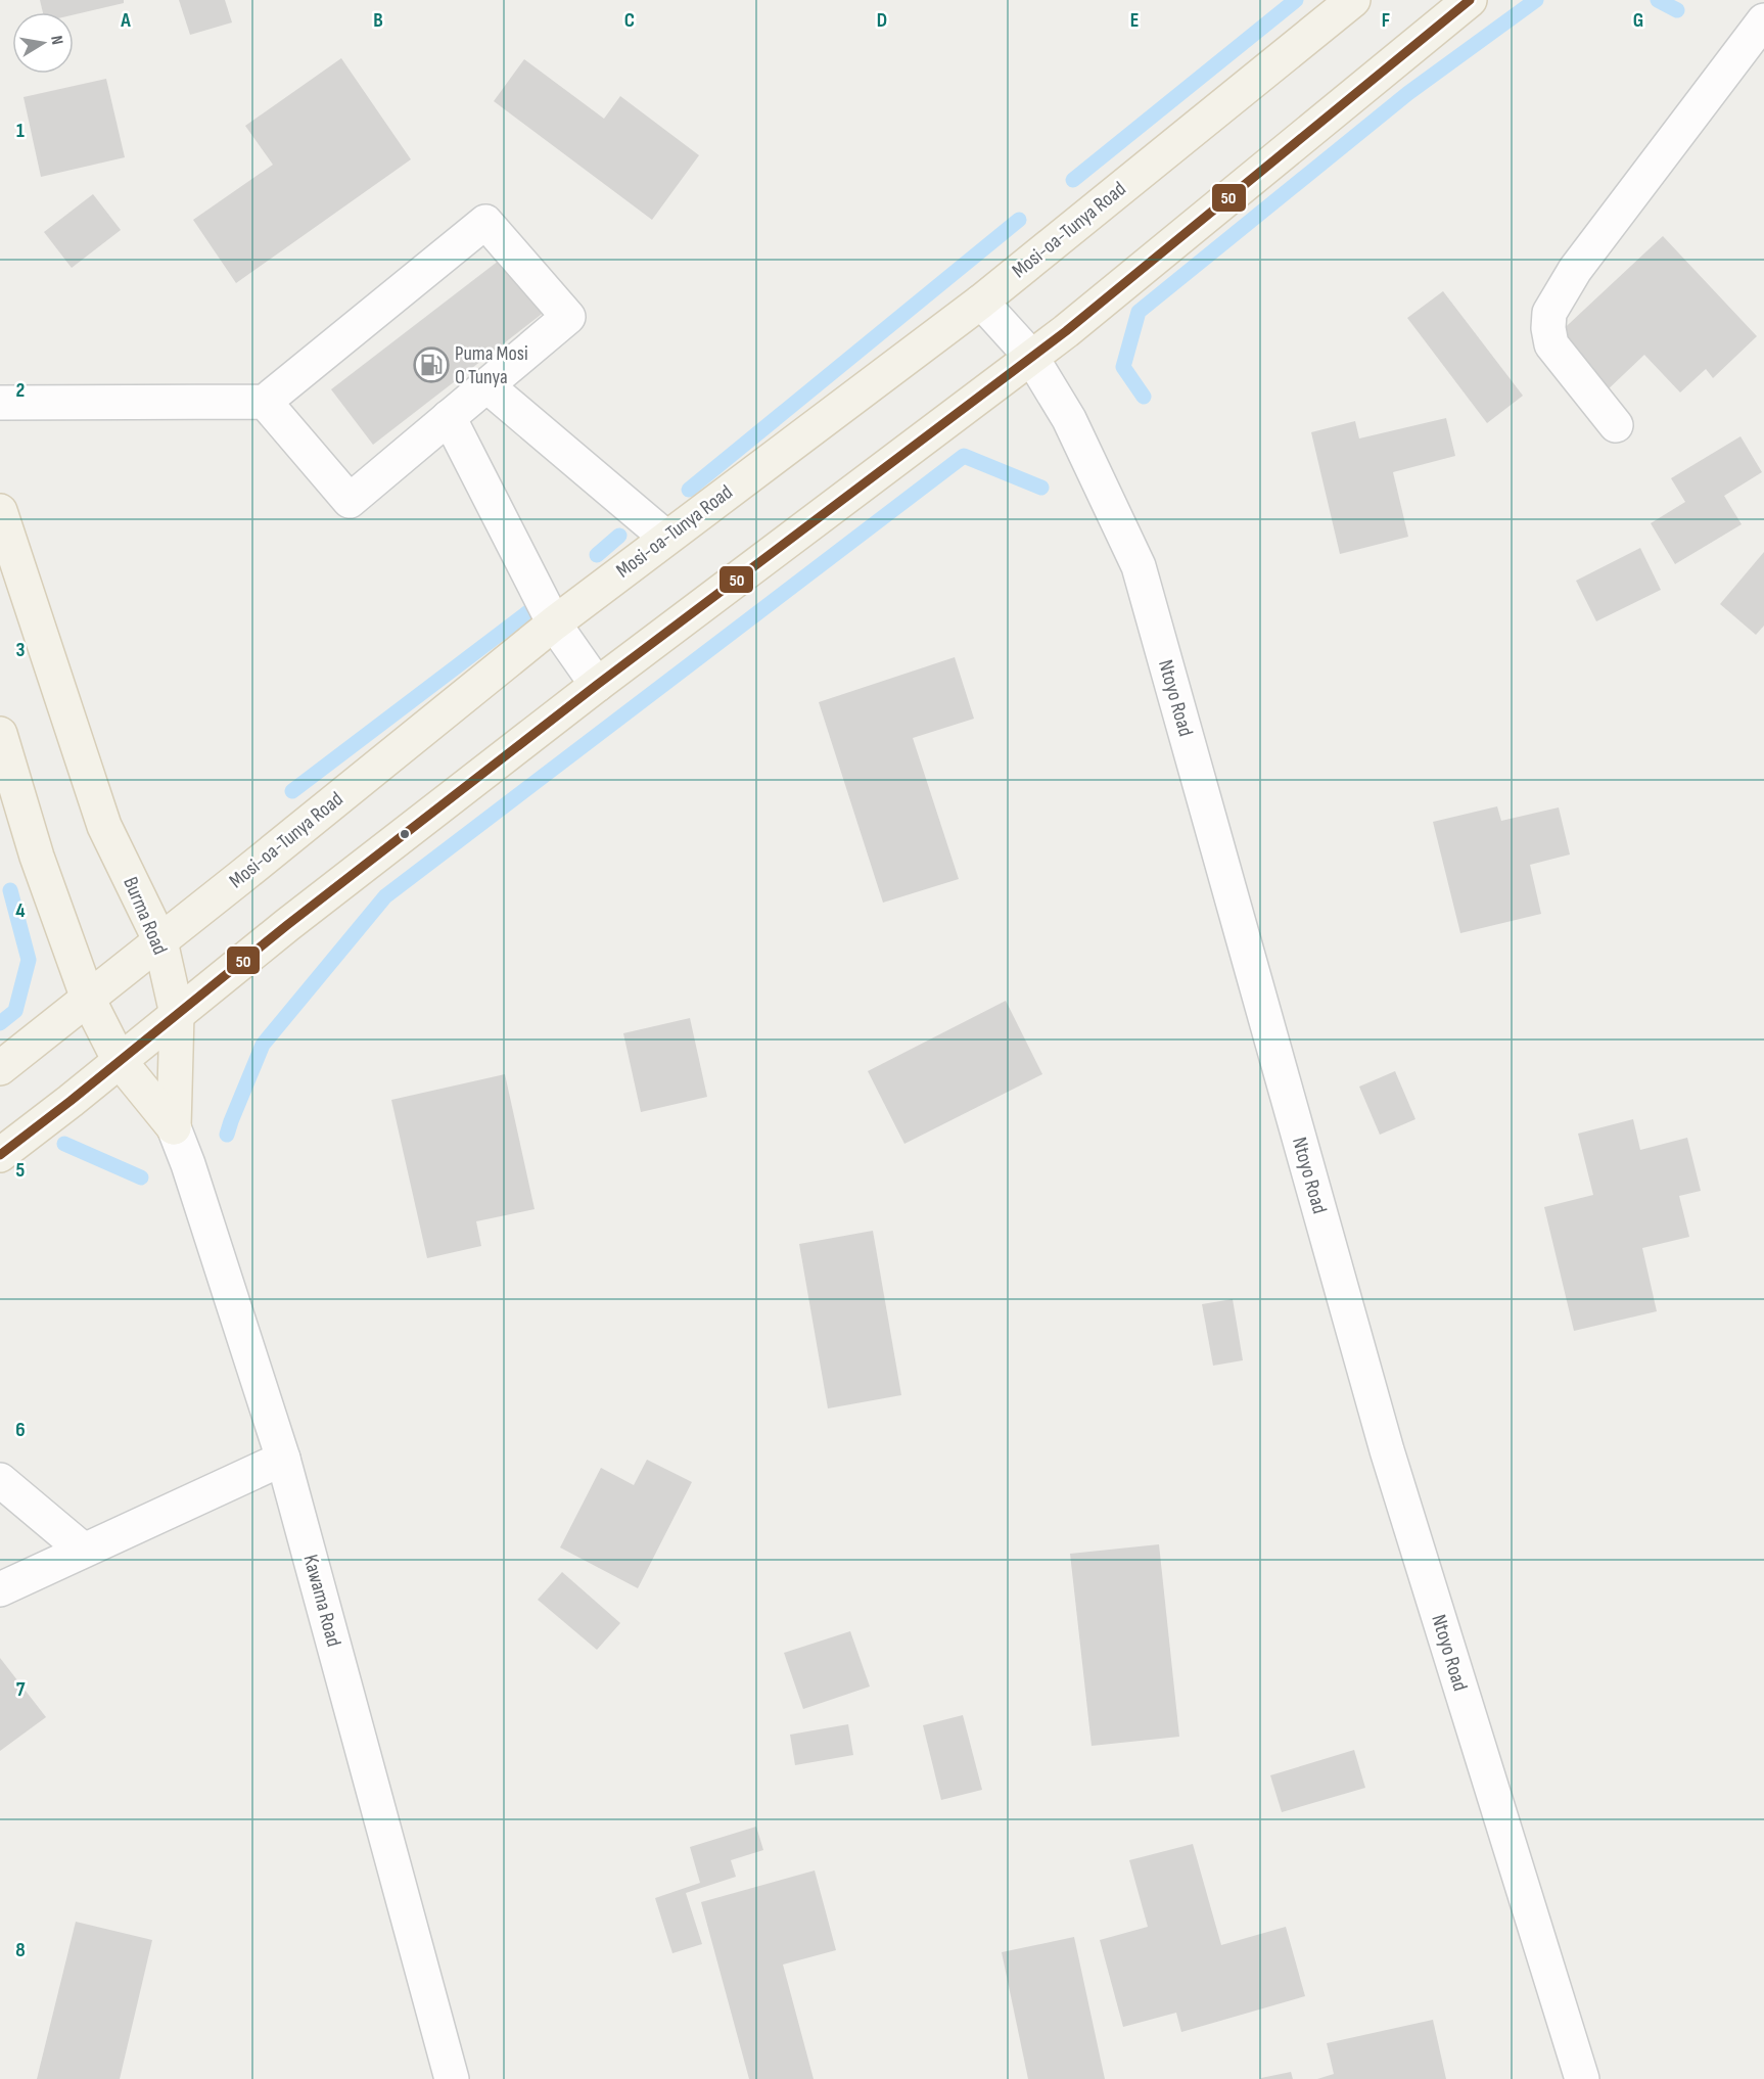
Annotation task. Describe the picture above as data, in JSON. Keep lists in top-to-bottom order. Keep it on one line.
{"streets":{"main road":["Mosi-oa-Tunya Road","Burma Road"],"street":["Ntoyo Road","Kawama Road"]},"crossings":[["Mosi-oa-Tunya Road","Ntoyo Road"],["Mosi-oa-Tunya Road","Burma Road"],["Burma Road","Kawama Road"]],"places":{"fuel station":["Puma Mosi O Tunya"]},"lines":["transit line 50"],"north":"right","grid":{"columns":["A","B","C","D","E","F","G"],"rows":["1","2","3","4","5","6","7","8"]}}
